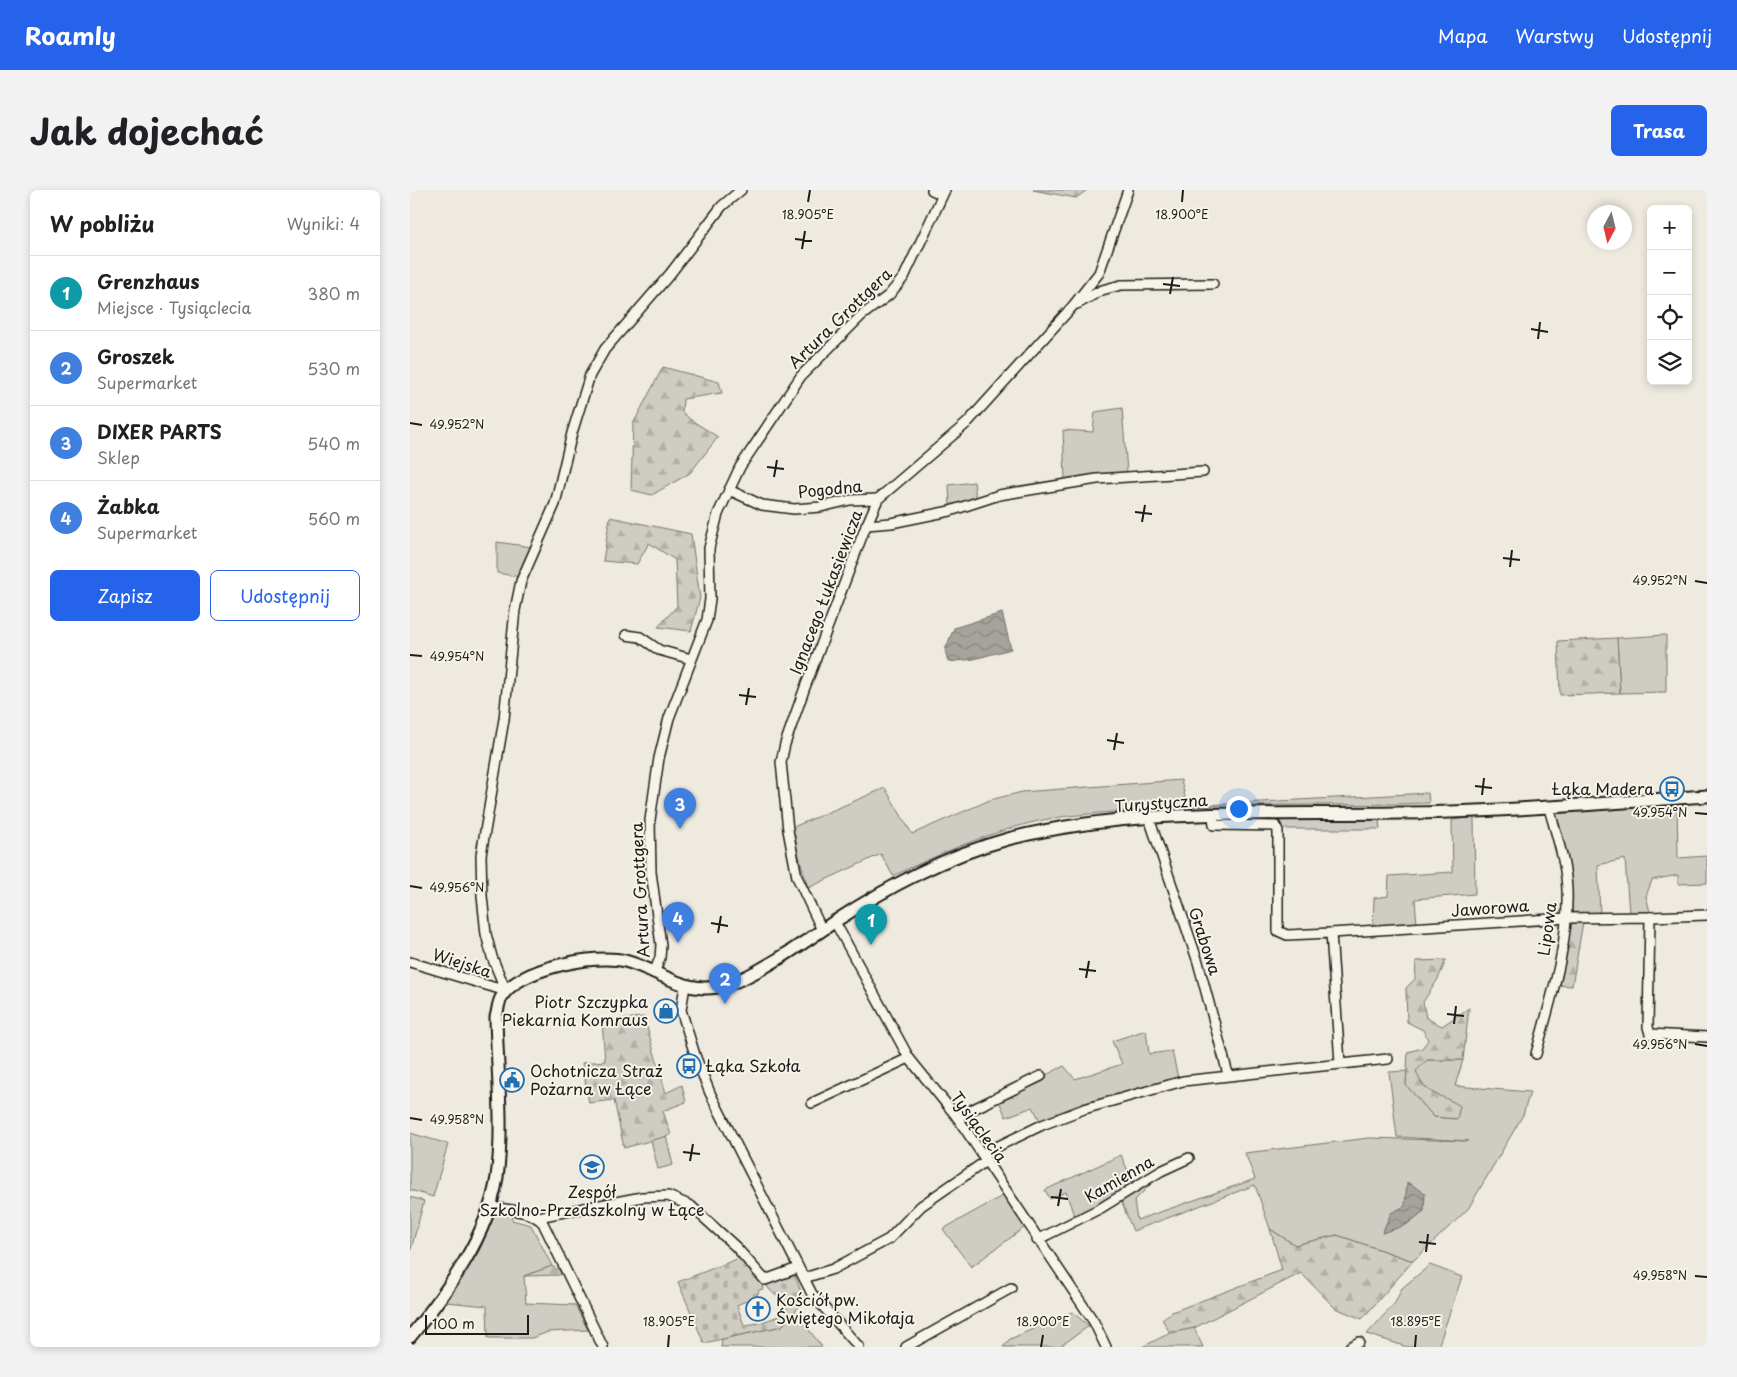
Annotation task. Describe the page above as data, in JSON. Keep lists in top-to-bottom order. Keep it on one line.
{"streets":{"main road":["Turystyczna"],"street":["Artura Grottgera","Pogodna","Ignacego Łukasiewicza","Jaworowa","Lipowa","Grabowa","Wiejska","Tysiąclecia","Kamienna"]},"crossings":[["Artura Grottgera","Pogodna"],["Artura Grottgera","Turystyczna"],["Pogodna","Ignacego Łukasiewicza"],["Ignacego Łukasiewicza","Turystyczna"],["Turystyczna","Jaworowa"],["Turystyczna","Lipowa"],["Turystyczna","Grabowa"],["Turystyczna","Tysiąclecia"],["Jaworowa","Lipowa"],["Tysiąclecia","Kamienna"]],"places":{"bus stop":["Łąka Madera","Łąka Szkoła"],"shop":["Piotr Szczypka Piekarnia Komraus"],"public building":["Ochotnicza Straż Pożarna w Łące"],"school or university":["Zespół Szkolno-Przedszkolny w Łące"],"church":["Kościół pw. Świętego Mikołaja"]},"scale_bar":"100 m","north":"bottom","page":{"header":"Roamly","nav":["Mapa","Warstwy","Udostępnij"],"title":"Jak dojechać","buttons":["Trasa",["Zapisz","Udostępnij"]],"heading":["W pobliżu","Wyniki: 4"],"map_buttons":["+","−"],"list":[{"mark":"1","name":"Grenzhaus","note":"Miejsce · Tysiąclecia","value":"380 m"},{"mark":"2","name":"Groszek","note":"Supermarket","value":"530 m"},{"mark":"3","name":"DIXER PARTS","note":"Sklep","value":"540 m"},{"mark":"4","name":"Żabka","note":"Supermarket","value":"560 m"}],"pins":["3","4","1","2"],"scale":"100 m"},"coordinates":["18.905°E","18.900°E","49.952°N","49.954°N","49.956°N","49.958°N","18.895°E"]}
